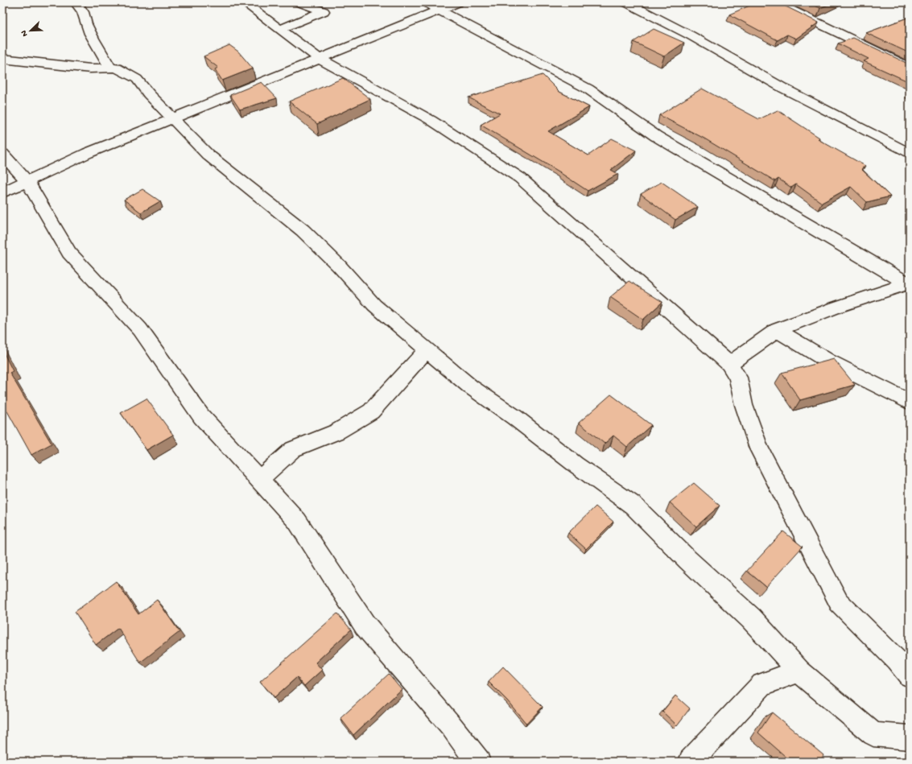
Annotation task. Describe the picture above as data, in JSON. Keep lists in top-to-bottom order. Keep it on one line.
{"north":"bottom left"}
